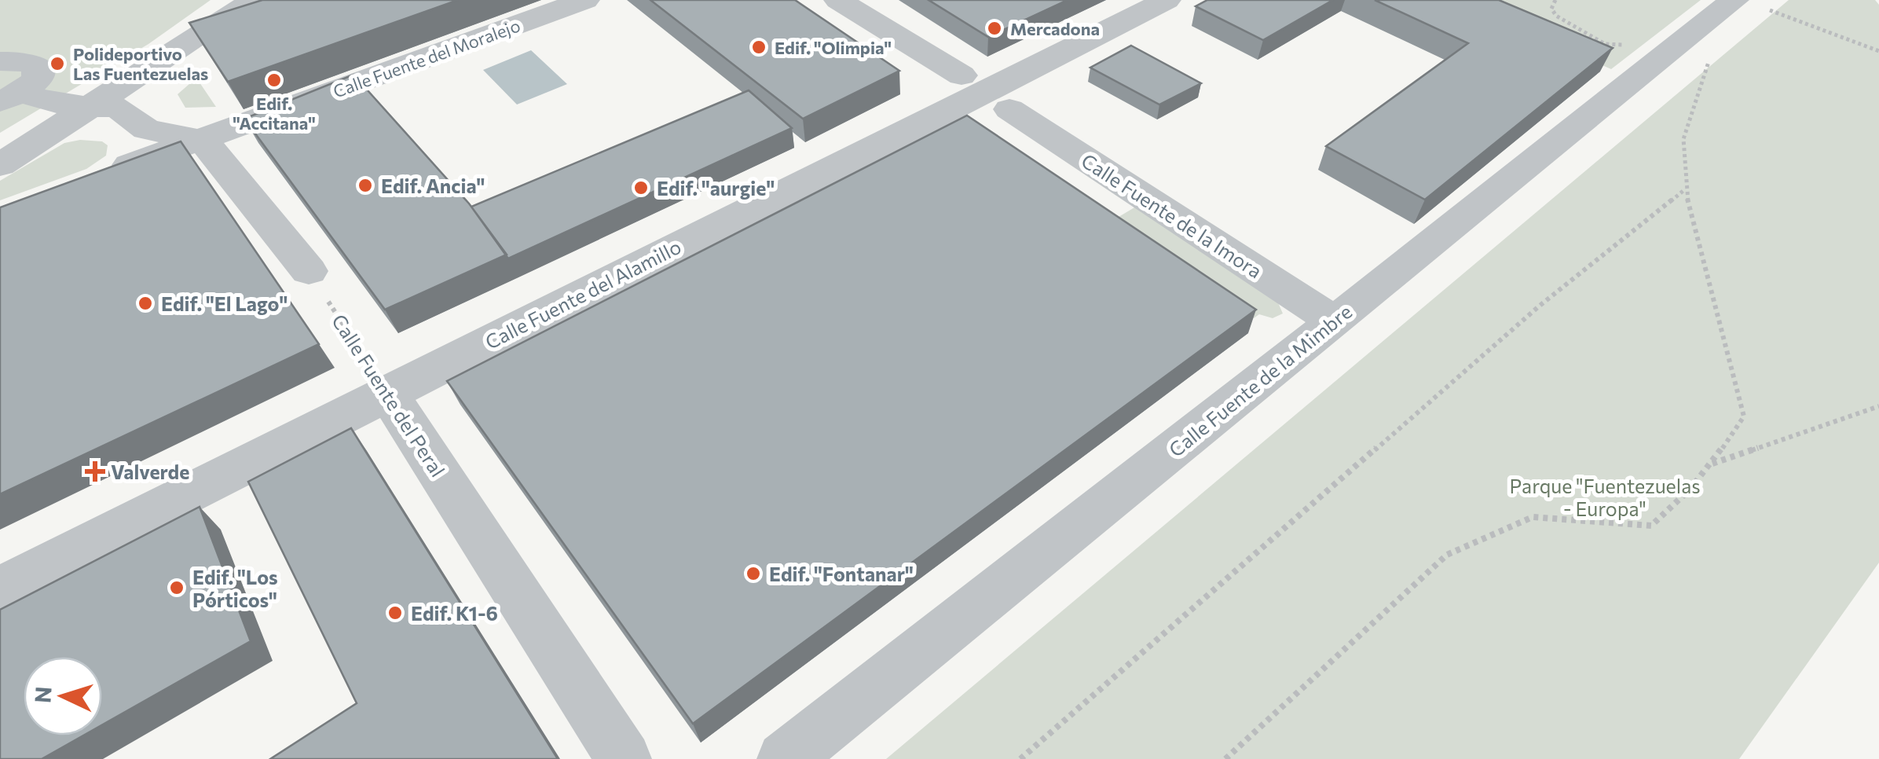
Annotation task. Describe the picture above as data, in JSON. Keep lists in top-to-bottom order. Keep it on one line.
{"streets":{"street":["Calle Fuente del Moralejo","Calle Fuente de la Imora","Calle Fuente del Alamillo","Calle Fuente de la Mimbre","Calle Fuente del Peral"]},"crossings":[["Calle Fuente de la Imora","Calle Fuente de la Mimbre"],["Calle Fuente del Alamillo","Calle Fuente del Peral"]],"parks":["Parque \"Fuentezuelas - Europa\""],"places":{"other":["Mercadona","Edif. \"Olimpia\"","Polideportivo Las Fuentezuelas","Edif. \"Accitana\"","Edif. Ancia\"","Edif. \"aurgie\"","Edif. \"El Lago\"","Edif. \"Fontanar\"","Edif. \"Los Pórticos\"","Edif. K1-6"],"health":["Valverde"]},"north":"left"}
